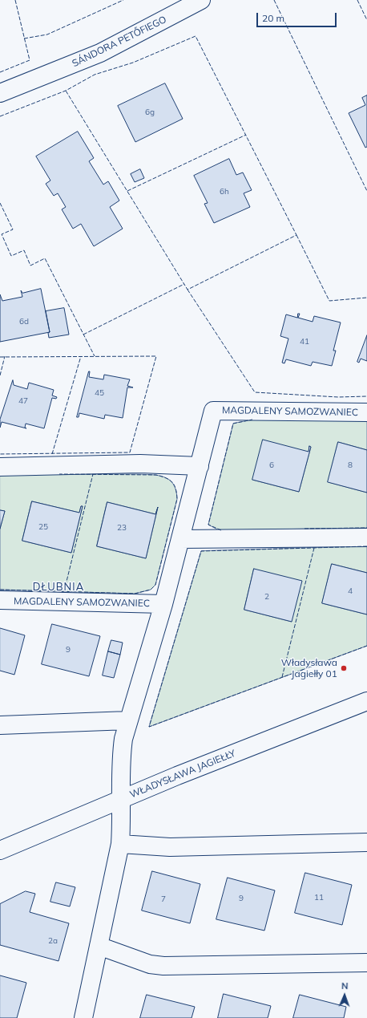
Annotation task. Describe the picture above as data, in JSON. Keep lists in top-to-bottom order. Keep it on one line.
{"streets":{"street":["SÁNDORA PETŐFIEGO","MAGDALENY SAMOZWANIEC","WŁADYSŁAWA JAGIEŁŁY"]},"crossings":[["MAGDALENY SAMOZWANIEC","WŁADYSŁAWA JAGIEŁŁY"]],"districts":["DŁUBNIA"],"places":["Władysława Jagiełły 01"],"house_numbers":["6g","6h","6d","41","45","47","6","8","25","23","4","2","9","11","9","7","2a"],"scale_bar":"20 m","north":"top"}
